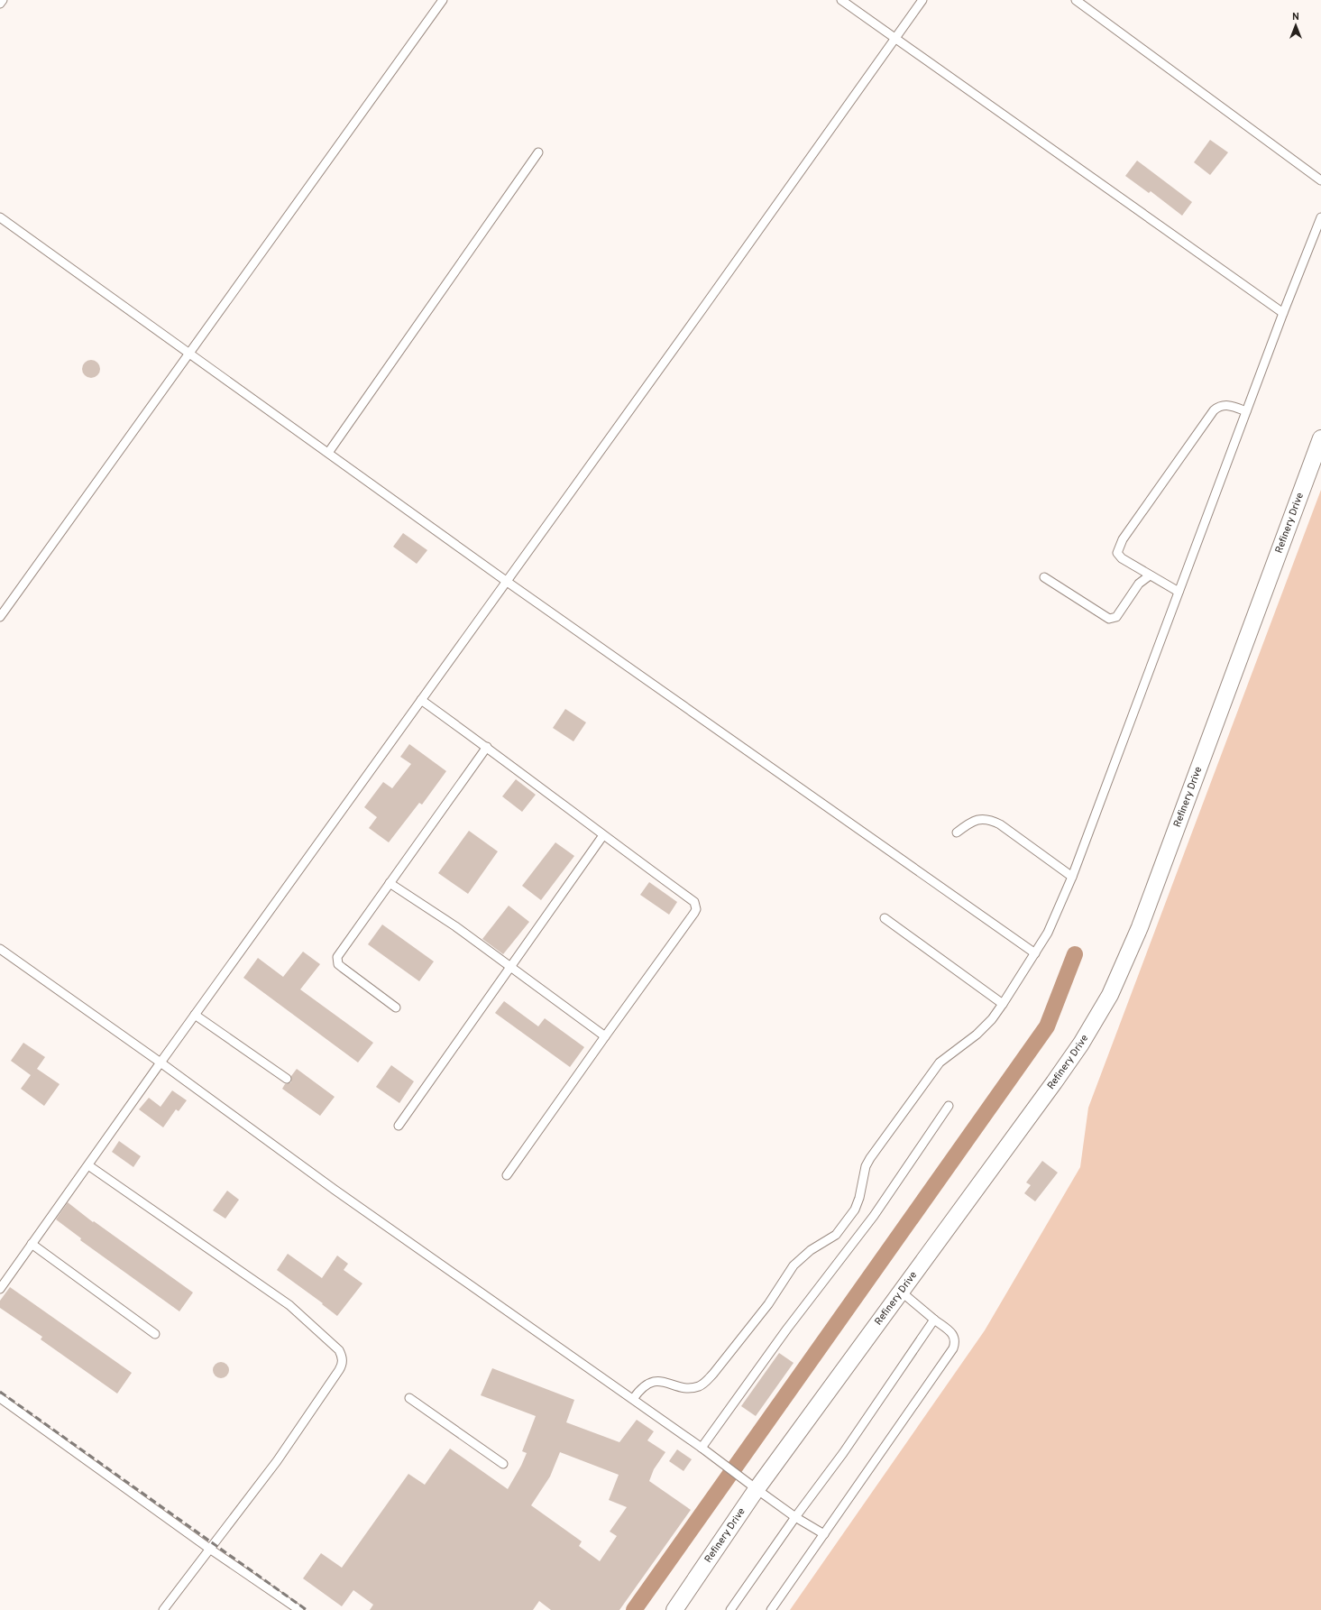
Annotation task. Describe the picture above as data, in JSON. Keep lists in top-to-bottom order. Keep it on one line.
{"streets":{"street":["Refinery Drive"]},"north":"top"}
